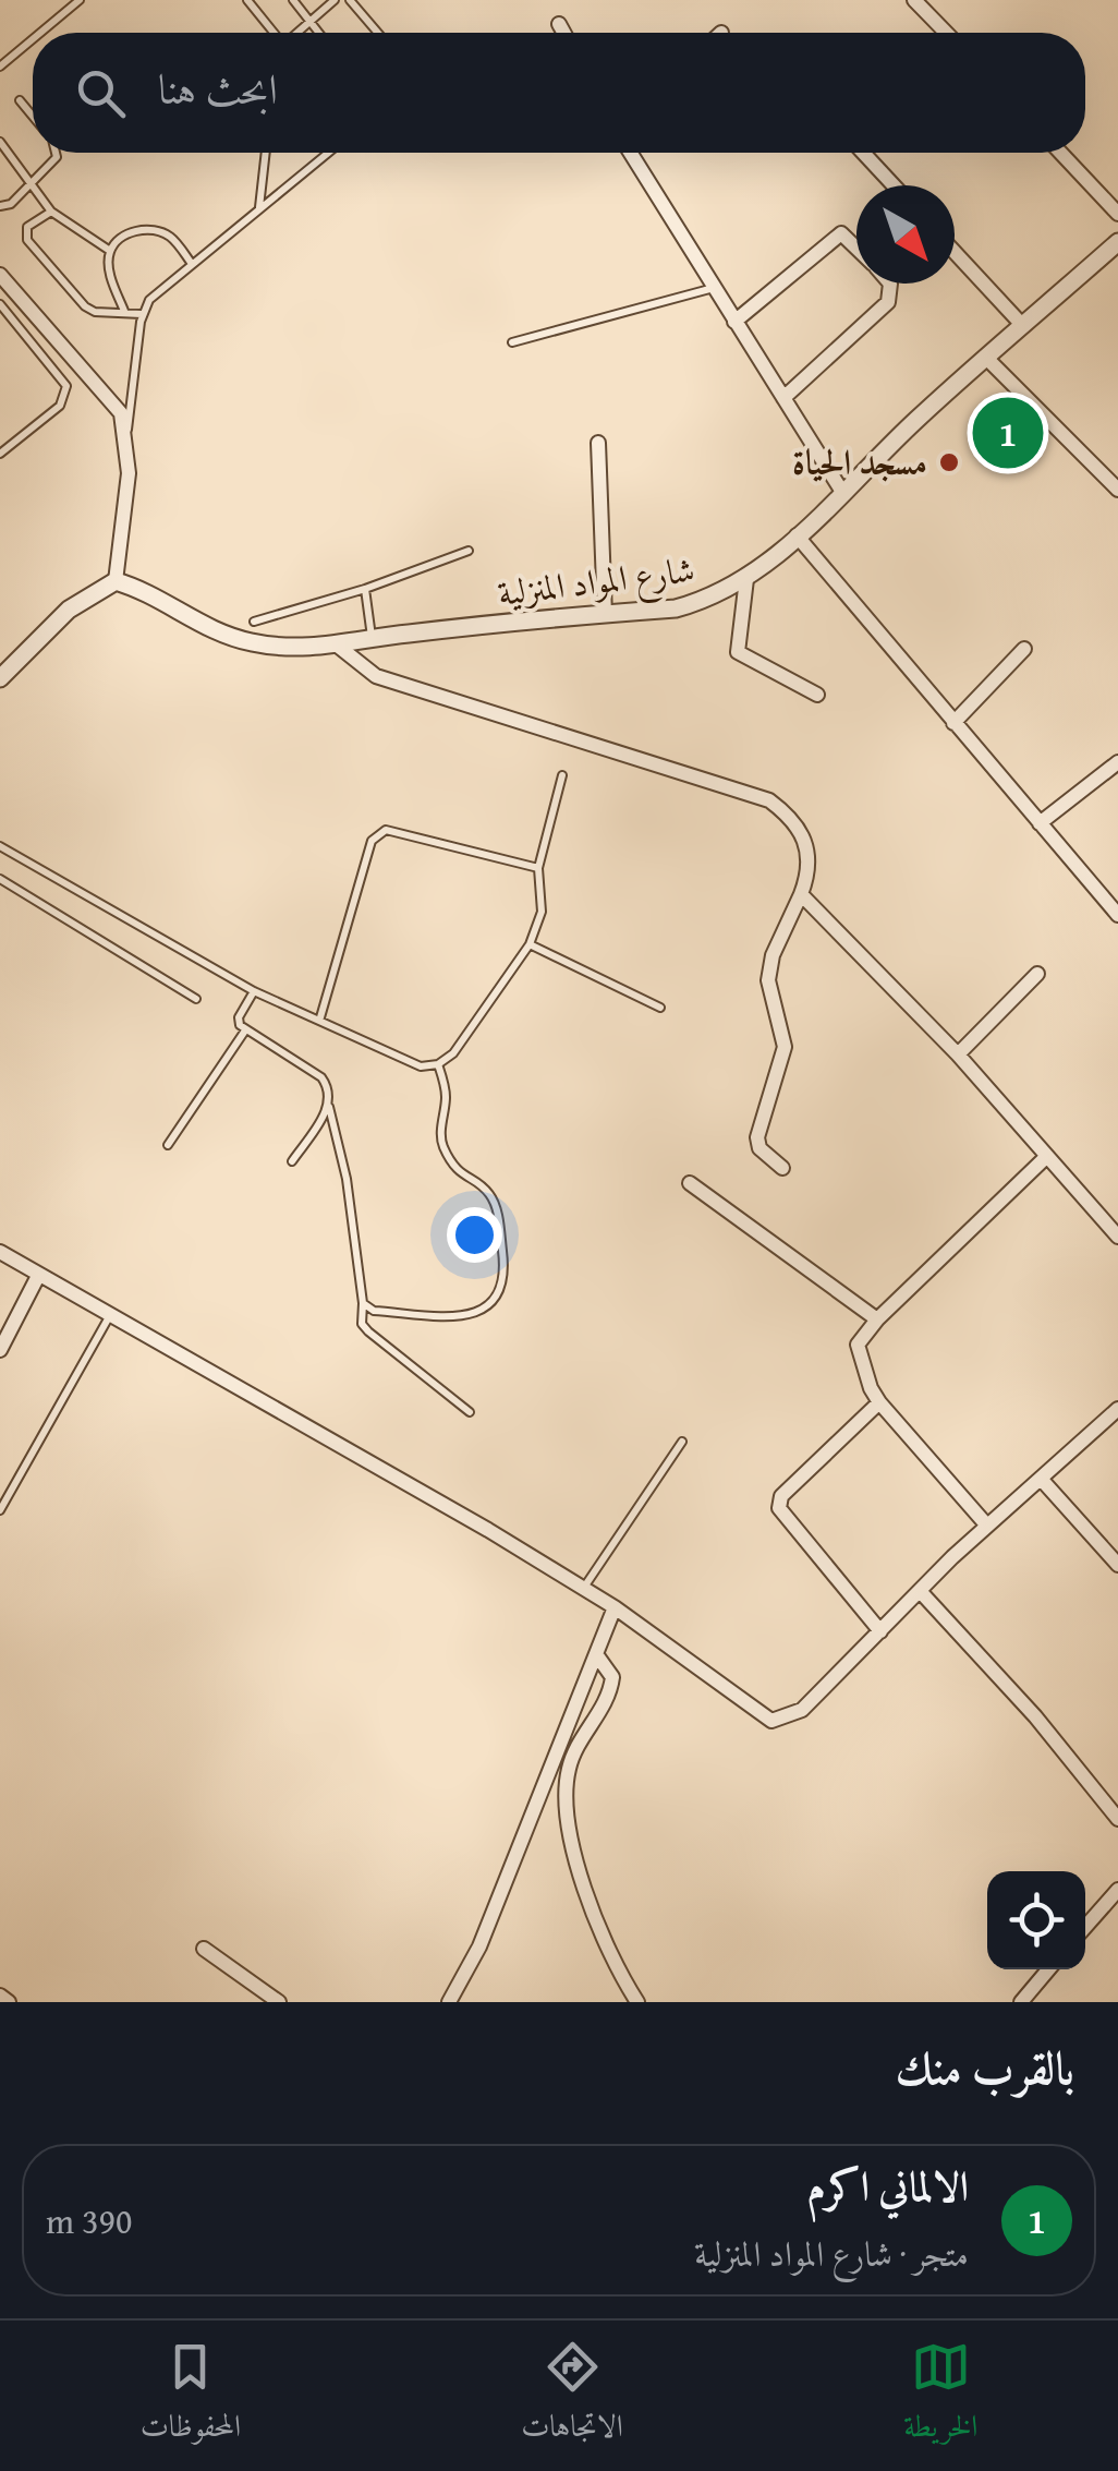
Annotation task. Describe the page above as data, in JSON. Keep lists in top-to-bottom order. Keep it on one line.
{"streets":{"street":["شارع المواد المنزلية"]},"places":["مسجد الحياة"],"north":"bottom right","page":{"search":"ابحث هنا","pins":"1","heading":"بالقرب منك","list":[{"mark":"1","name":"الالماني اكرم","note":"متجر · شارع المواد المنزلية","value":"390 m"}],"nav":["الخريطة","الاتجاهات","المحفوظات"]}}
